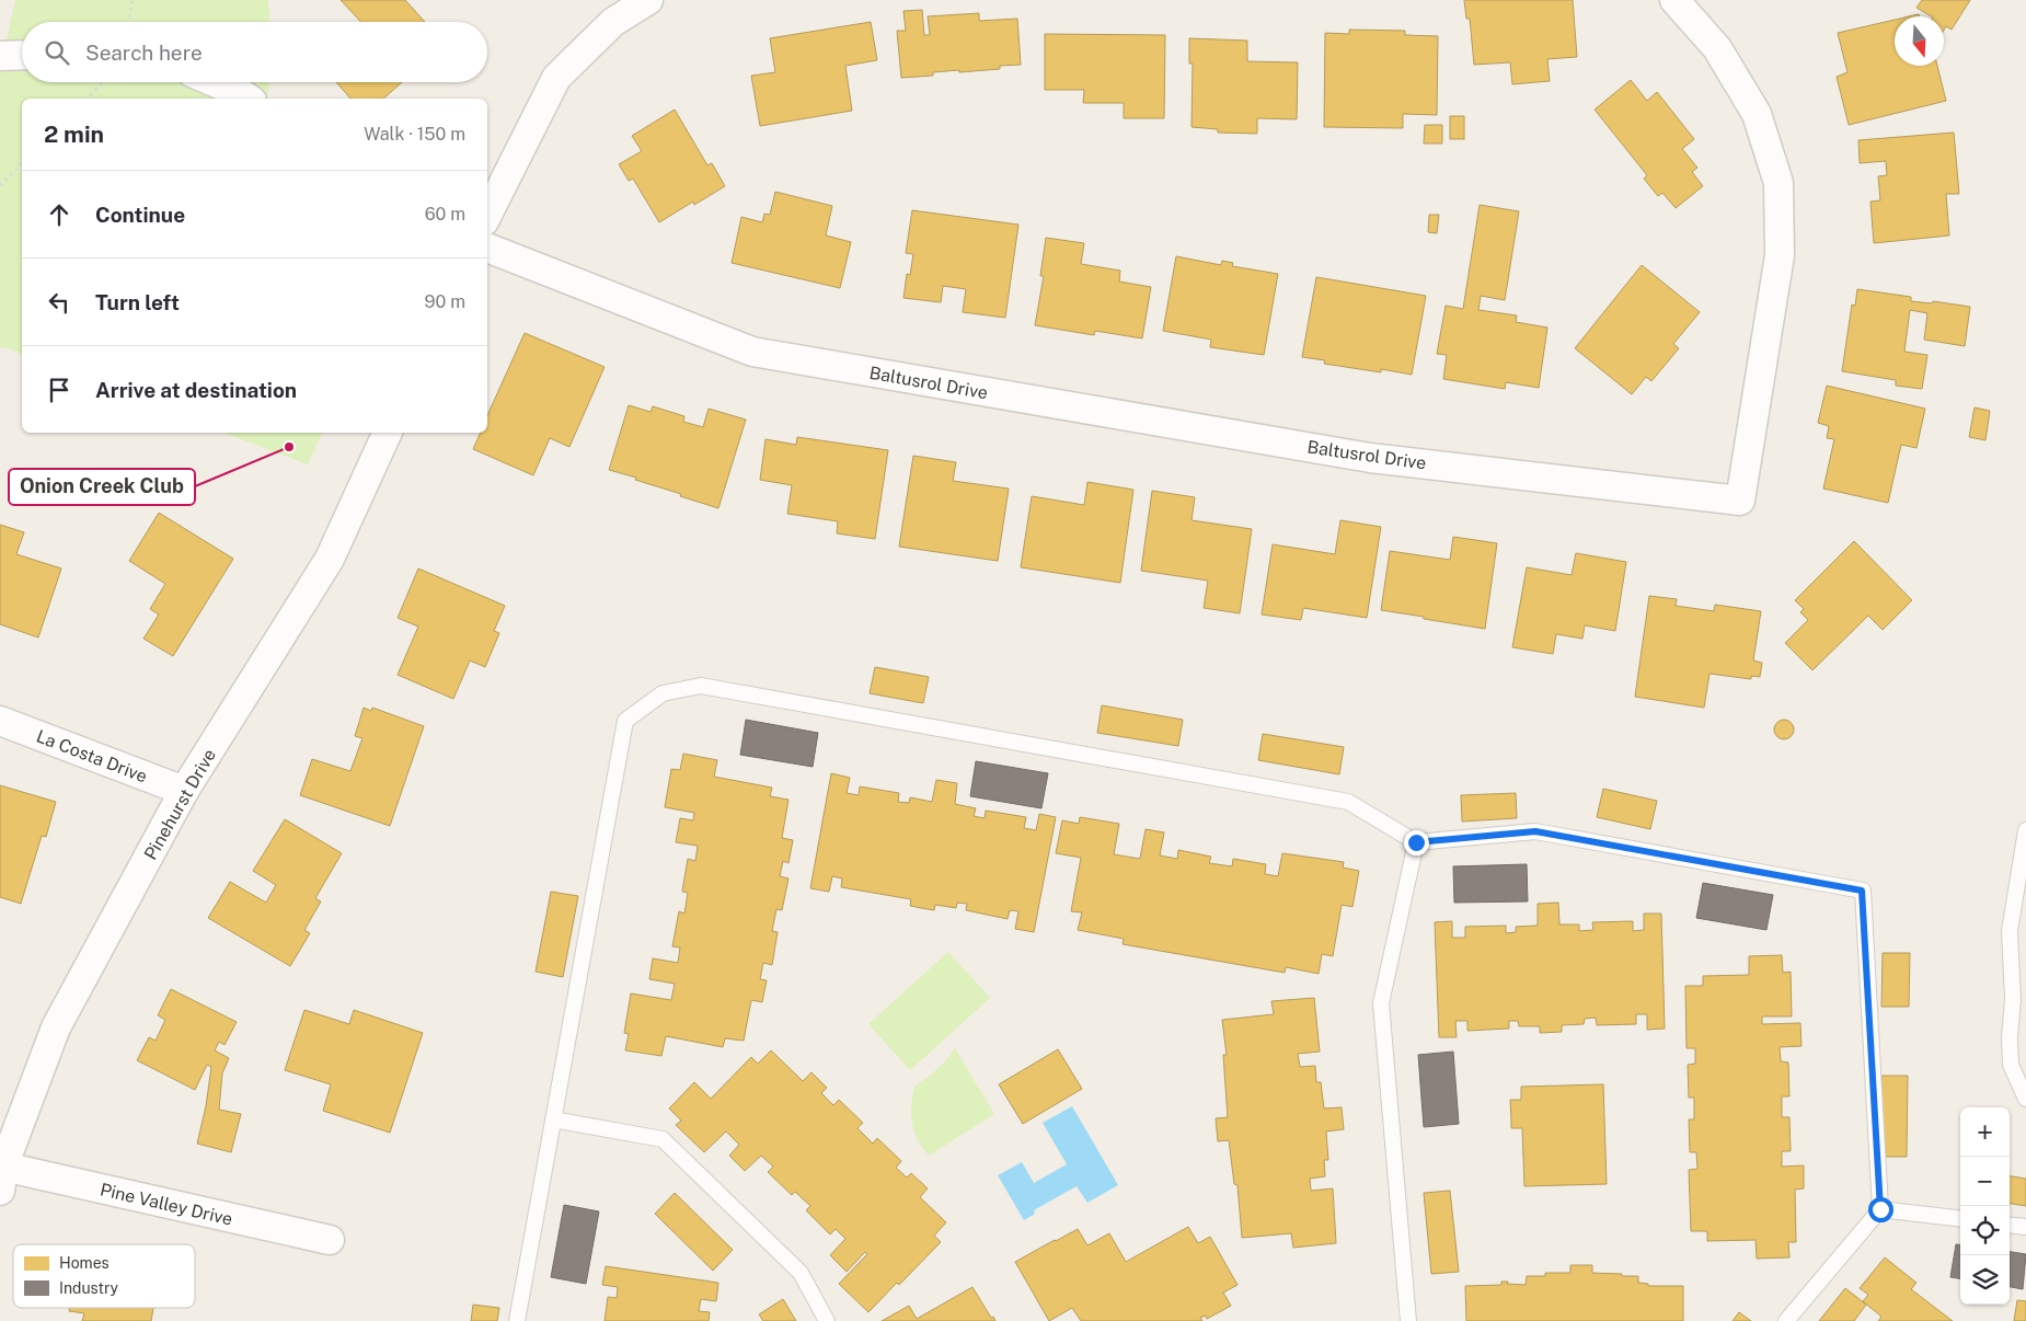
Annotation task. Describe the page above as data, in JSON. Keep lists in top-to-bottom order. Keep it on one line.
{"streets":{"street":["Baltusrol Drive","La Costa Drive","Pinehurst Drive","Pine Valley Drive"]},"crossings":[["La Costa Drive","Pinehurst Drive"],["Pinehurst Drive","Pine Valley Drive"]],"places":["Onion Creek Club"],"legend":["Homes","Industry"],"north":"bottom","page":{"search":"Search here","heading":["2 min","Walk · 150 m"],"list":[["Continue","60 m"],["Turn left","90 m"],"Arrive at destination"],"map_buttons":["+","−"]}}
